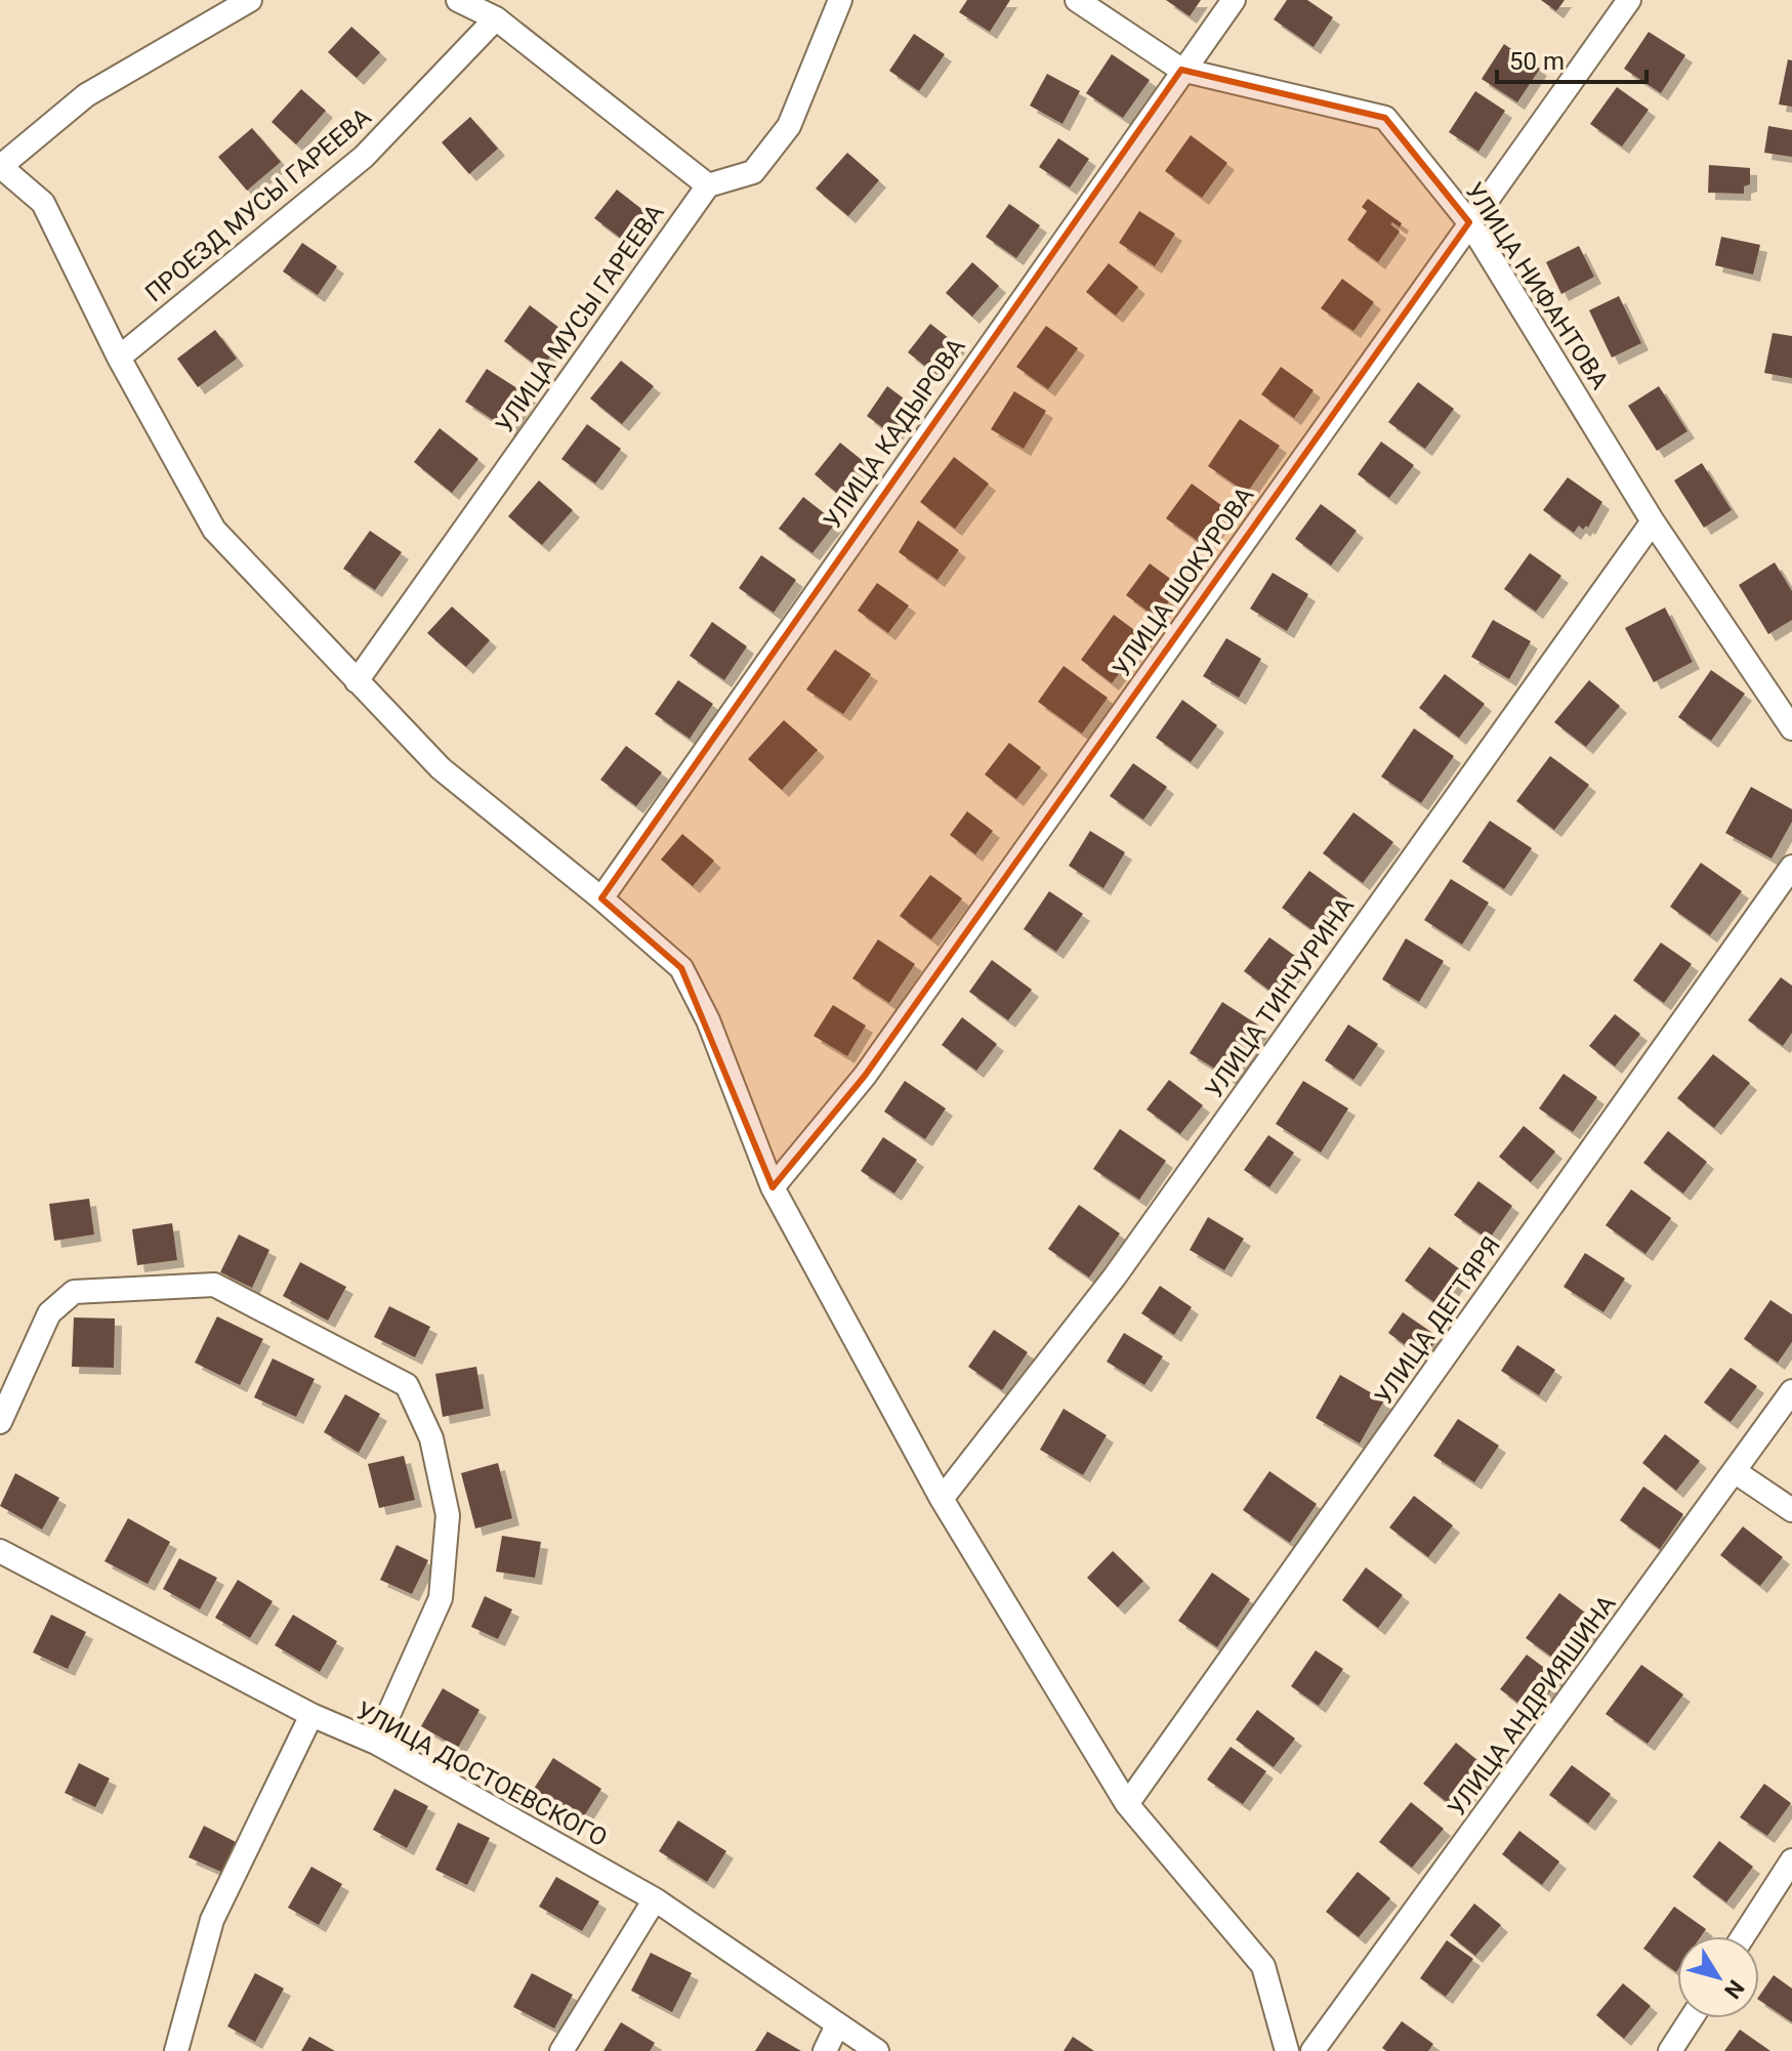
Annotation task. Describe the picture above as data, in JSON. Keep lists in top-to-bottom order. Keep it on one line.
{"streets":{"street":["ПРОЕЗД МУСЫ ГАРЕЕВА","УЛИЦА НИФАНТОВА","УЛИЦА МУСЫ ГАРЕЕВА","УЛИЦА КАДЫРОВА","УЛИЦА ШОКУРОВА","УЛИЦА ТИНЧУРИНА","УЛИЦА ДЕГТЯРЯ","УЛИЦА АНДРИЯШИНА","УЛИЦА ДОСТОЕВСКОГО"]},"crossings":[["УЛИЦА НИФАНТОВА","УЛИЦА КАДЫРОВА"],["УЛИЦА НИФАНТОВА","УЛИЦА ШОКУРОВА"],["УЛИЦА НИФАНТОВА","УЛИЦА ТИНЧУРИНА"]],"scale_bar":"50 m","north":"bottom right"}
